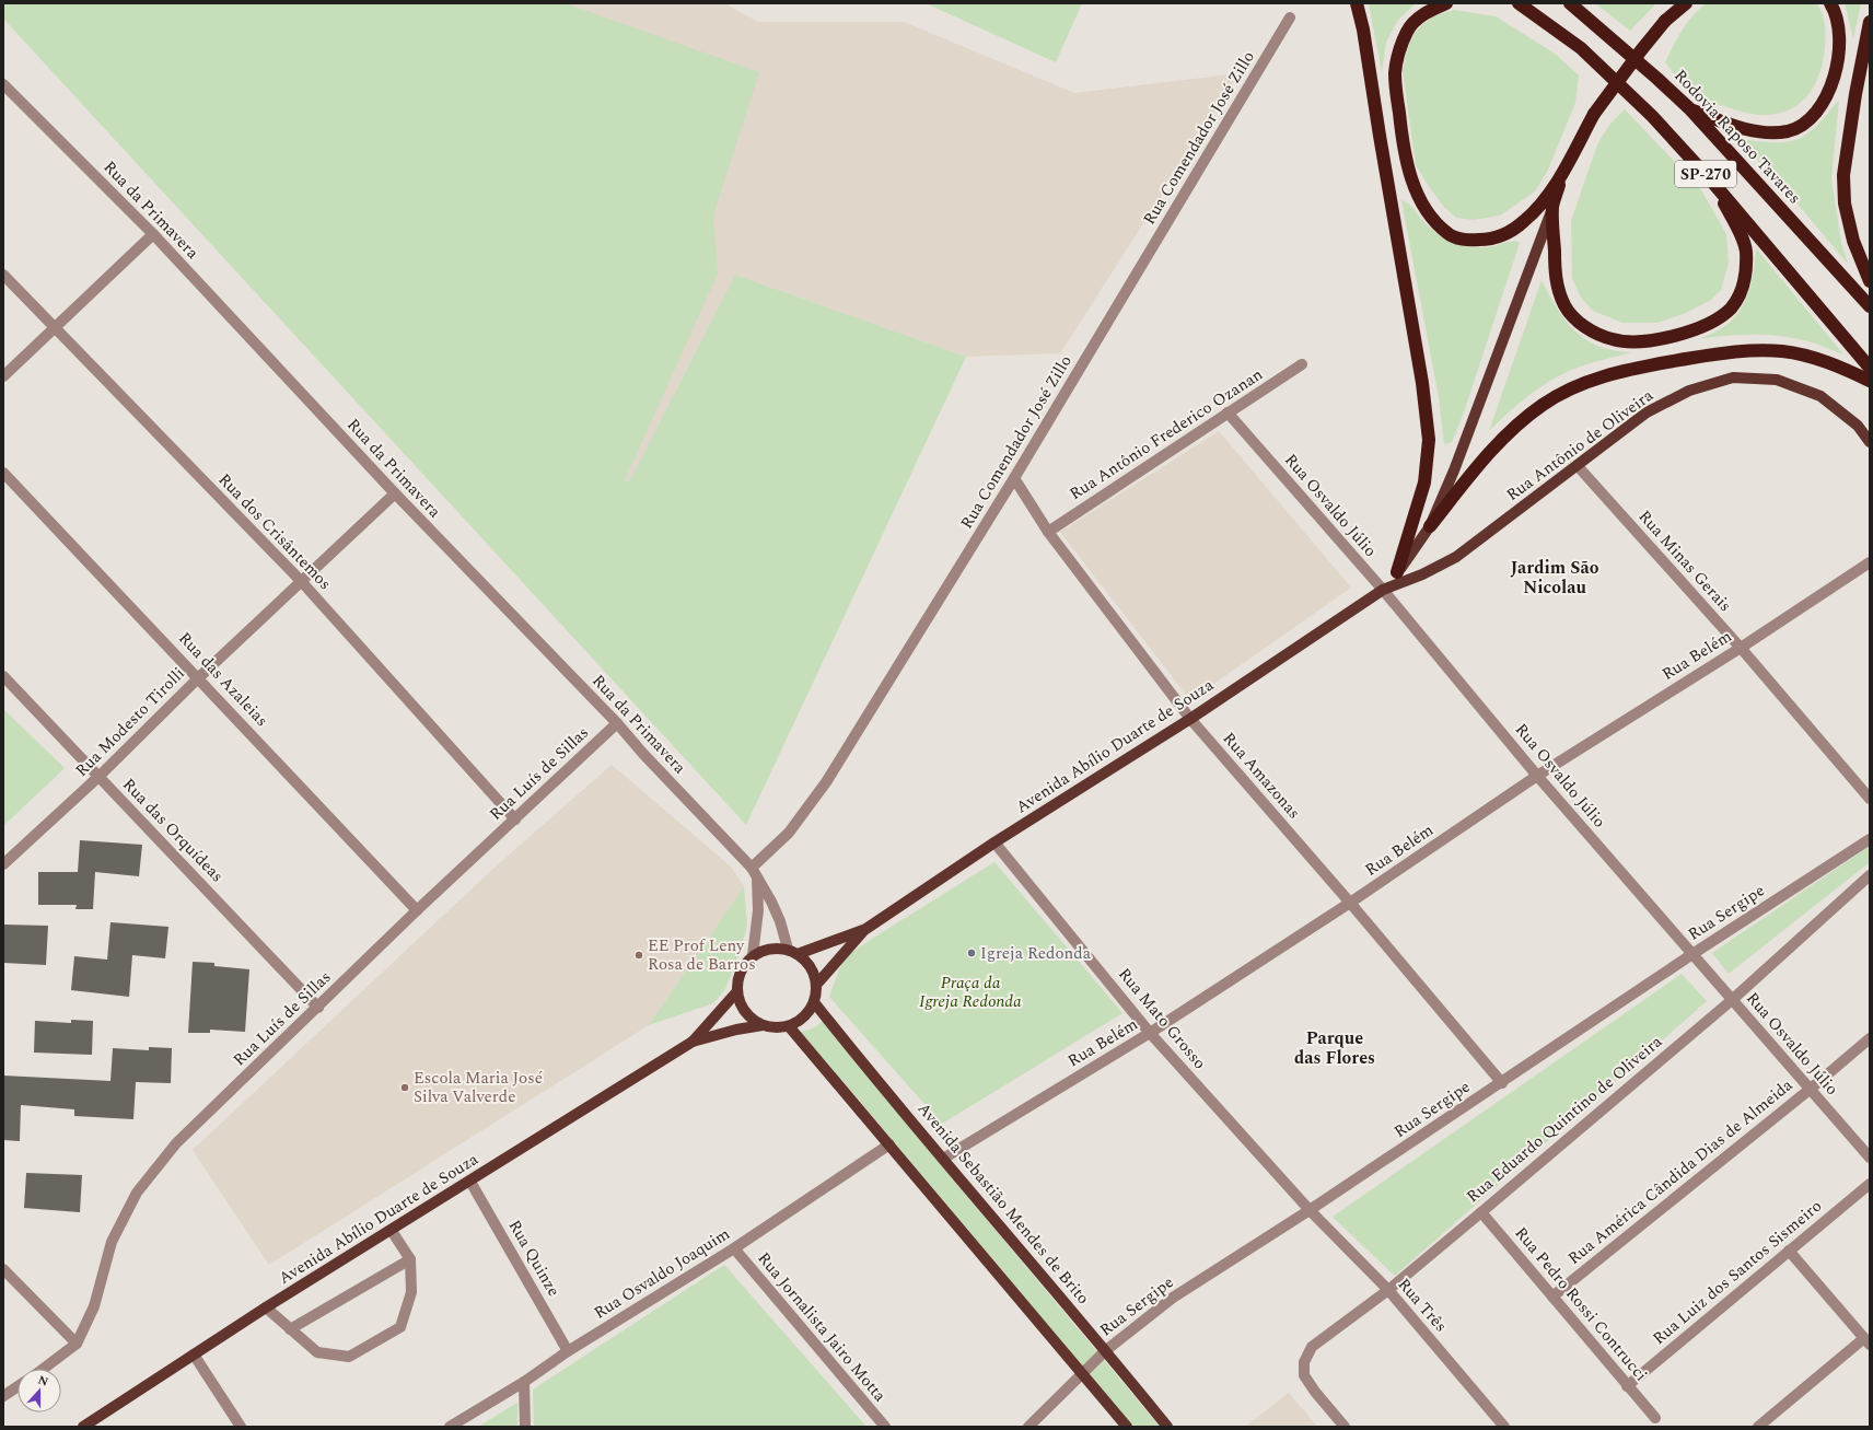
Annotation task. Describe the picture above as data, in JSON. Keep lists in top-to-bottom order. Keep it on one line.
{"streets":{"highway":["Rodovia Raposo Tavares","SP-270"],"main road":["Rua Antônio de Oliveira","Avenida Abílio Duarte de Souza","Avenida Sebastião Mendes de Brito"],"street":["Rua Comendador José Zillo","Rua da Primavera","Rua Antônio Frederico Ozanan","Rua Osvaldo Júlio","Rua dos Crisântemos","Rua Minas Gerais","Rua Belém","Rua das Azaleias","Rua Modesto Tirolli","Rua Luís de Sillas","Rua Amazonas","Rua das Orquídeas","Rua Sergipe","Rua Mato Grosso","Rua Eduardo Quintino de Oliveira","Rua América Cândida Dias de Almeida","Rua Quinze","Rua Luiz dos Santos Sismeiro","Rua Osvaldo Joaquim","Rua Pedro Rossi Contrucci","Rua Três","Rua Jornalista Jairo Motta"]},"crossings":[["Rua Comendador José Zillo","Rua da Primavera"],["Rua Comendador José Zillo","Rua Amazonas"],["Rua da Primavera","Rua Modesto Tirolli"],["Rua da Primavera","Avenida Abílio Duarte de Souza"],["Rua da Primavera","Rua Luís de Sillas"],["Rua da Primavera","Avenida Sebastião Mendes de Brito"],["Rua Antônio Frederico Ozanan","Rua Osvaldo Júlio"],["Rua Antônio Frederico Ozanan","Rua Amazonas"],["Rua Antônio de Oliveira","Rua Osvaldo Júlio"],["Rua Antônio de Oliveira","Rua Minas Gerais"],["Rua Antônio de Oliveira","Avenida Abílio Duarte de Souza"],["Rua Osvaldo Júlio","Rua Belém"],["Rua Osvaldo Júlio","Avenida Abílio Duarte de Souza"],["Rua Osvaldo Júlio","Rua Sergipe"],["Rua Osvaldo Júlio","Rua Eduardo Quintino de Oliveira"],["Rua Osvaldo Júlio","Rua América Cândida Dias de Almeida"],["Rua dos Crisântemos","Rua Modesto Tirolli"],["Rua dos Crisântemos","Rua Luís de Sillas"],["Rua Minas Gerais","Rua Belém"],["Rua Belém","Rua Amazonas"],["Rua Belém","Rua Mato Grosso"],["Rua Belém","Avenida Sebastião Mendes de Brito"],["Rua das Azaleias","Rua Modesto Tirolli"],["Rua das Azaleias","Rua Luís de Sillas"],["Rua Modesto Tirolli","Rua das Orquídeas"],["Avenida Abílio Duarte de Souza","Rua Amazonas"],["Avenida Abílio Duarte de Souza","Rua Mato Grosso"],["Avenida Abílio Duarte de Souza","Avenida Sebastião Mendes de Brito"],["Avenida Abílio Duarte de Souza","Rua Quinze"],["Rua Luís de Sillas","Rua das Orquídeas"],["Rua Amazonas","Rua Sergipe"],["Rua Sergipe","Rua Mato Grosso"],["Rua Sergipe","Avenida Sebastião Mendes de Brito"],["Rua Sergipe","Rua Três"],["Rua Mato Grosso","Rua Três"],["Rua Eduardo Quintino de Oliveira","Rua Pedro Rossi Contrucci"],["Rua Eduardo Quintino de Oliveira","Rua Três"],["Rua América Cândida Dias de Almeida","Rua Pedro Rossi Contrucci"],["Rua Quinze","Rua Osvaldo Joaquim"],["Rua Luiz dos Santos Sismeiro","Rua Pedro Rossi Contrucci"],["Rua Osvaldo Joaquim","Rua Jornalista Jairo Motta"]],"districts":["Jardim São Nicolau","Parque das Flores"],"parks":["Praça da Igreja Redonda"],"places":["Igreja Redonda","EE Prof Leny Rosa de Barros","Escola Maria José Silva Valverde"],"north":"top"}
